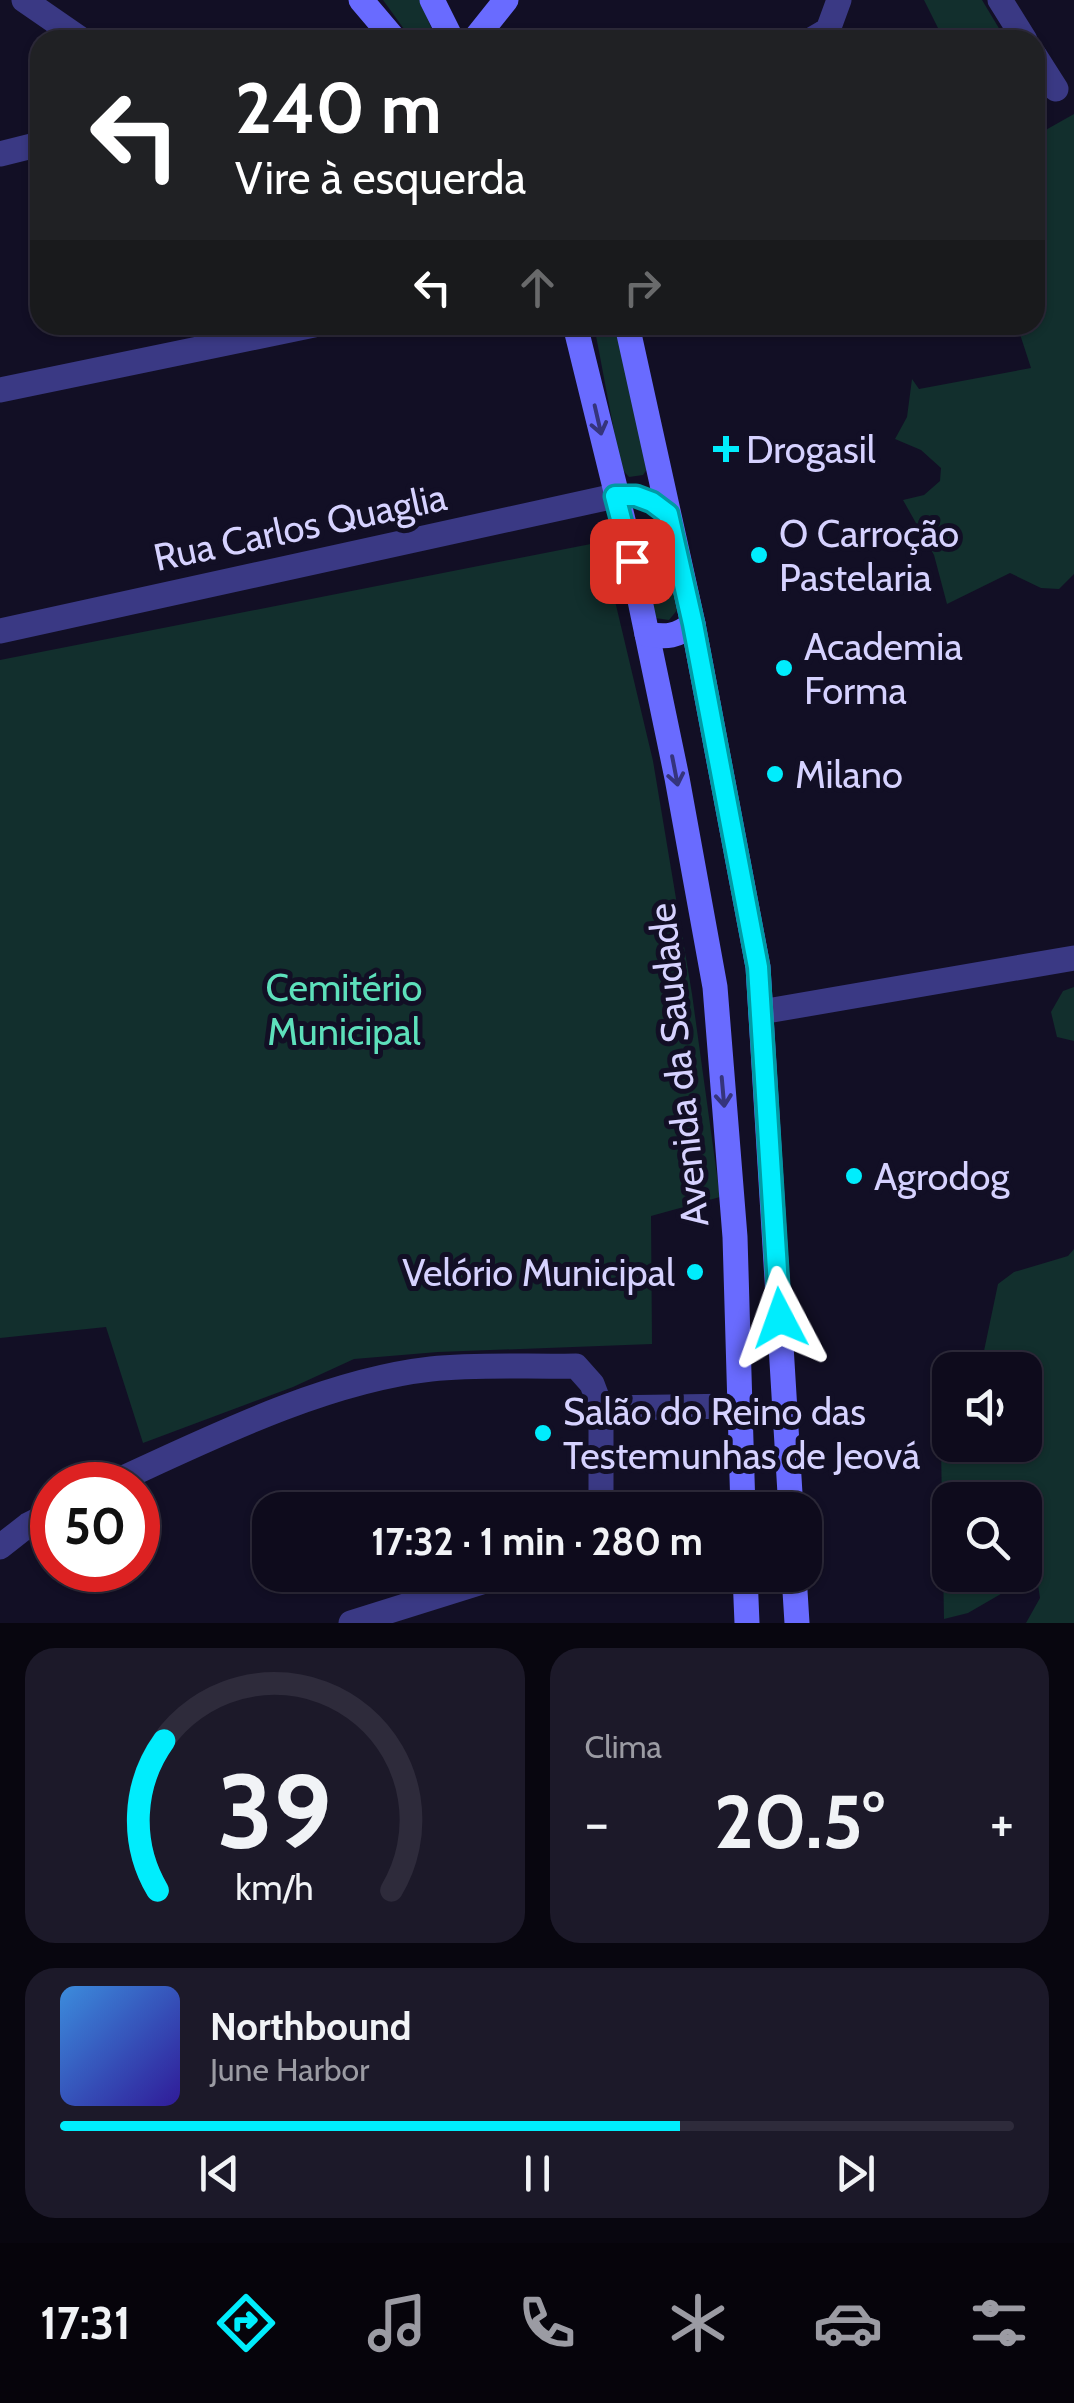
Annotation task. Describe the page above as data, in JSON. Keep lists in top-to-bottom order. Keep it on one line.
{"streets":{"main road":["Avenida da Saudade"],"street":["Rua Carlos Quaglia"]},"crossings":[["Rua Carlos Quaglia","Avenida da Saudade"]],"parks":["Cemitério Municipal"],"places":{"health":["Drogasil"],"other":["O Carroção Pastelaria","Academia Forma","Milano","Agrodog","Velório Municipal","Salão do Reino das Testemunhas de Jeová"]},"page":{"turn":["240 m","Vire à esquerda"],"limit":"50","trip":"17:32 · 1 min · 280 m","tile":"Clima","heat":["−","20.5°","+"],"song":["Northbound","June Harbor"],"tabs":"17:31","gauge":["39","km/h"]}}
